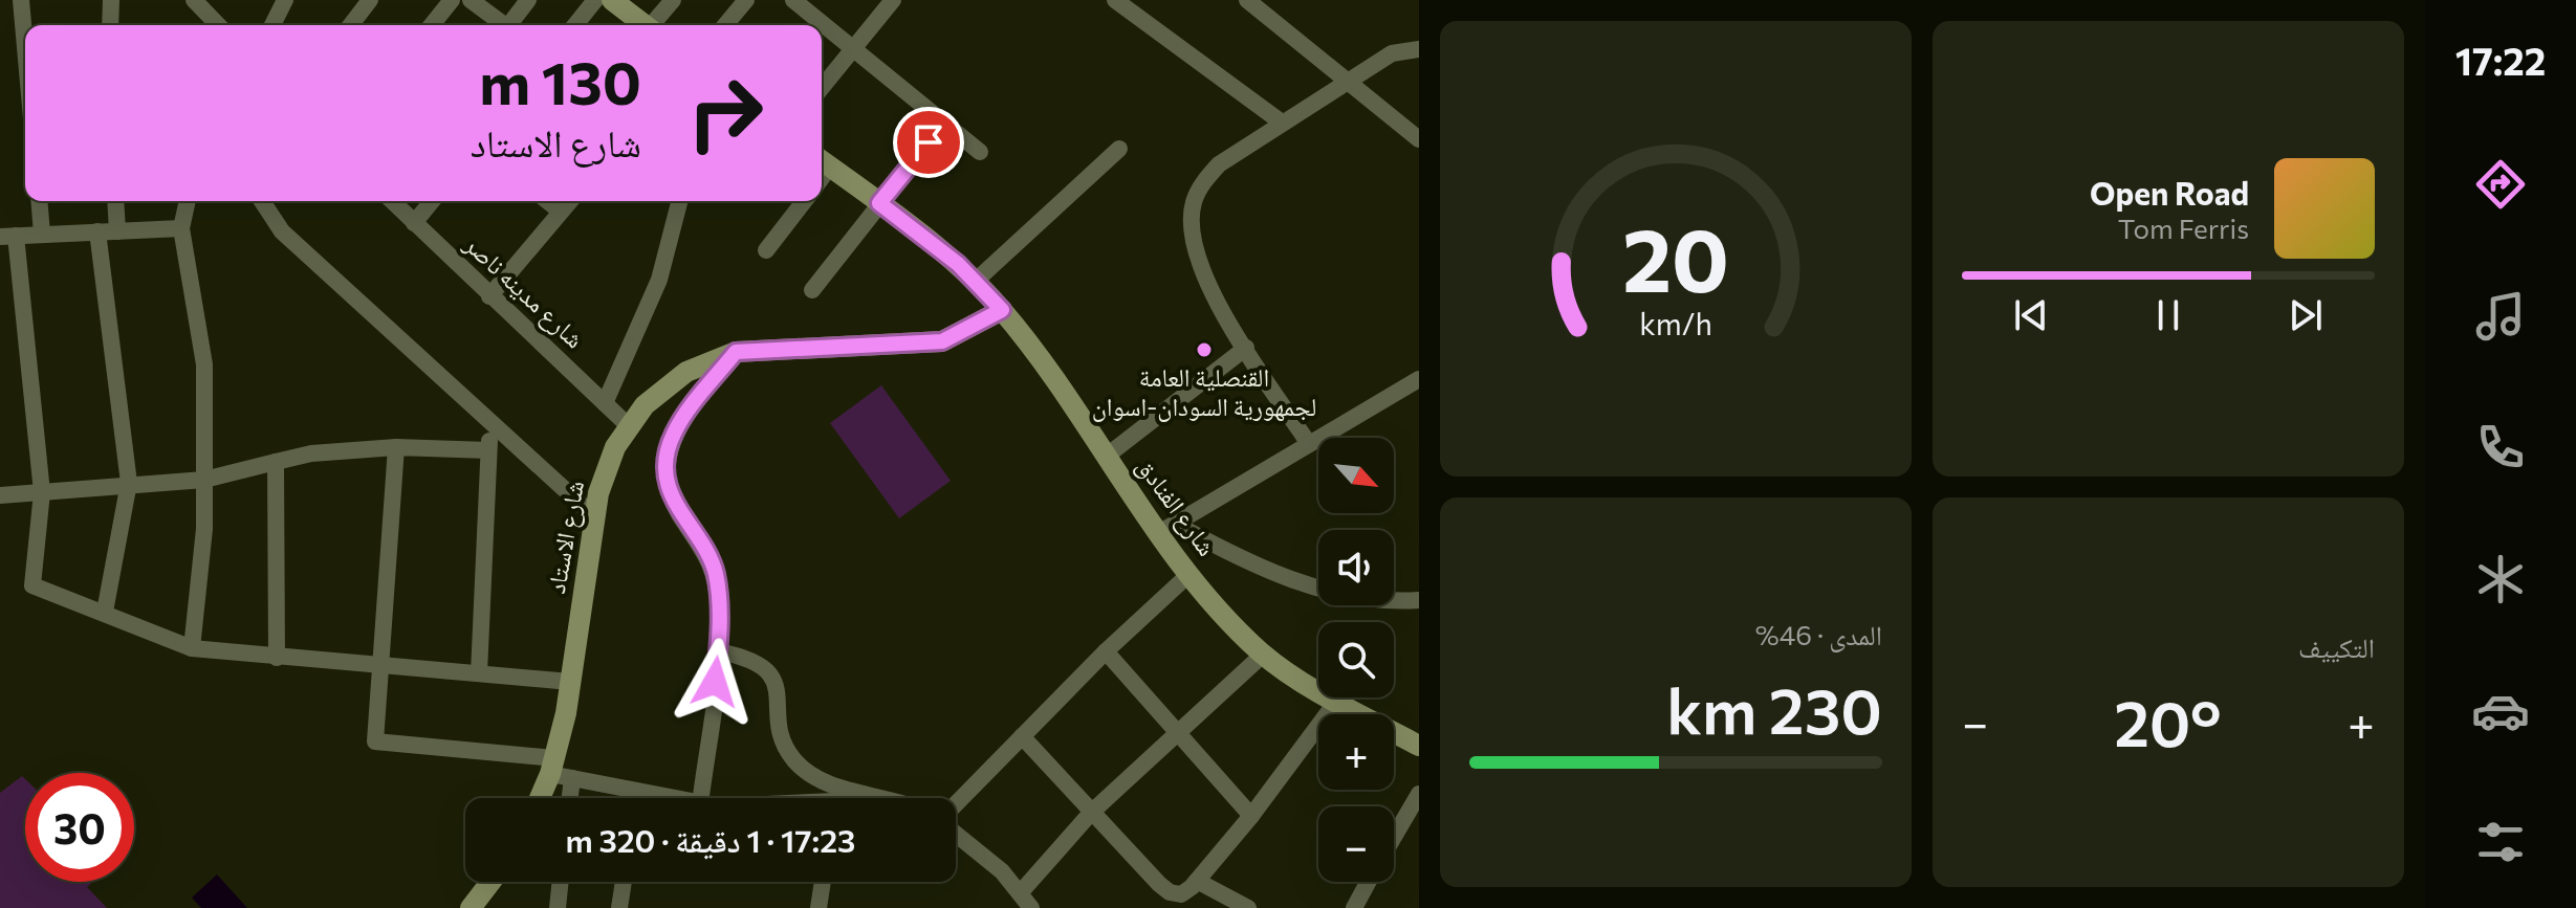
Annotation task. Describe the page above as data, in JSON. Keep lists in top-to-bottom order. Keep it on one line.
{"streets":{"street":["شارع مدينه ناصر","شارع الفنادق","شارع الاستاد"]},"crossings":[["شارع مدينه ناصر","شارع الاستاد"],["شارع الفنادق","شارع الاستاد"]],"places":["القنصلية العامة لجمهورية السودان-اسوان"],"north":"bottom right","page":{"tabs":"17:22","turn":["130 m","شارع الاستاد"],"song":["Open Road","Tom Ferris"],"map_buttons":["+","−"],"tile":["التكييف",["المدى · 46%","230 km"]],"heat":["−","20°","+"],"limit":"30","trip":"17:23 · 1 دقيقة · 320 m","gauge":["20","km/h"]}}
